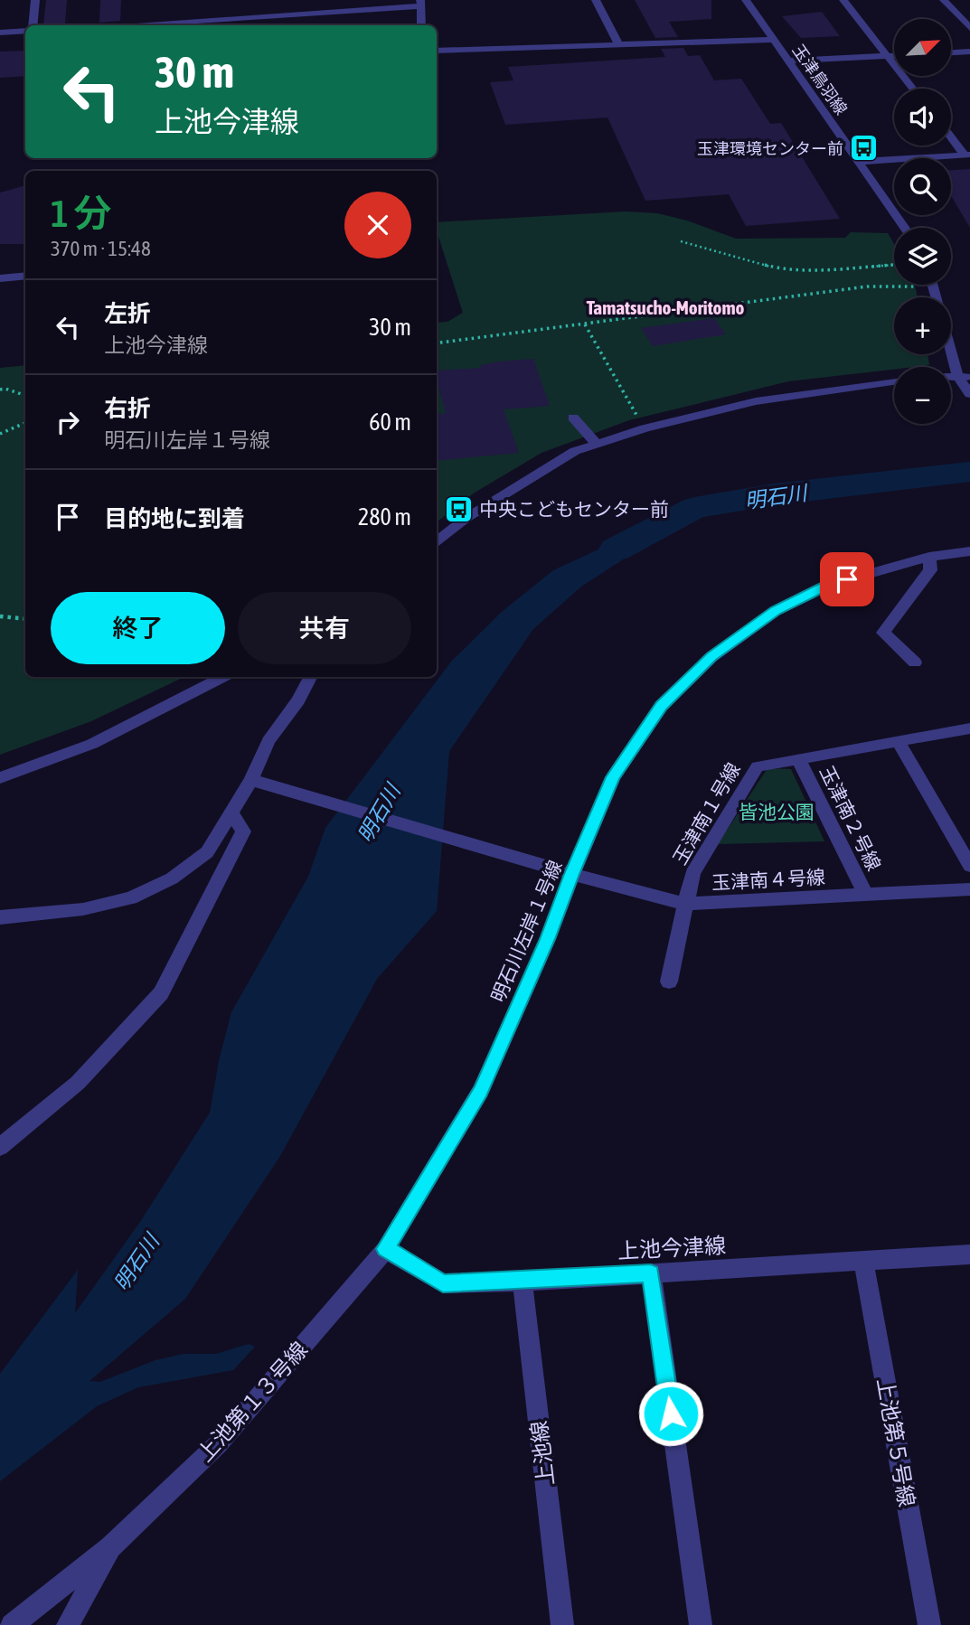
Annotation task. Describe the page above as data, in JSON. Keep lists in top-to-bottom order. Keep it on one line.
{"streets":{"street":["玉津鳥羽線","玉津南１号線","玉津南２号線","玉津南４号線","明石川左岸１号線","上池今津線","上池第１３号線","上池第５号線","上池線"]},"crossings":[["玉津南１号線","玉津南２号線"],["玉津南１号線","玉津南４号線"],["玉津南２号線","玉津南４号線"],["玉津南４号線","明石川左岸１号線"],["明石川左岸１号線","上池今津線"],["明石川左岸１号線","上池第１３号線"],["上池今津線","上池第１３号線"],["上池今津線","上池第５号線"],["上池今津線","上池線"]],"districts":["Tamatsucho-Moritomo"],"water":["明石川"],"parks":["皆池公園"],"places":{"bus stop":["玉津環境センター前","中央こどもセンター前"]},"north":"top right","page":{"map_buttons":["+","−"],"turn":["30 m","上池今津線"],"heading":["1 分","370 m · 15:48"],"list":[{"name":"左折","note":"上池今津線","value":"30 m"},{"name":"右折","note":"明石川左岸１号線","value":"60 m"},{"name":"目的地に到着","value":"280 m"}],"buttons":["終了","共有"]}}
